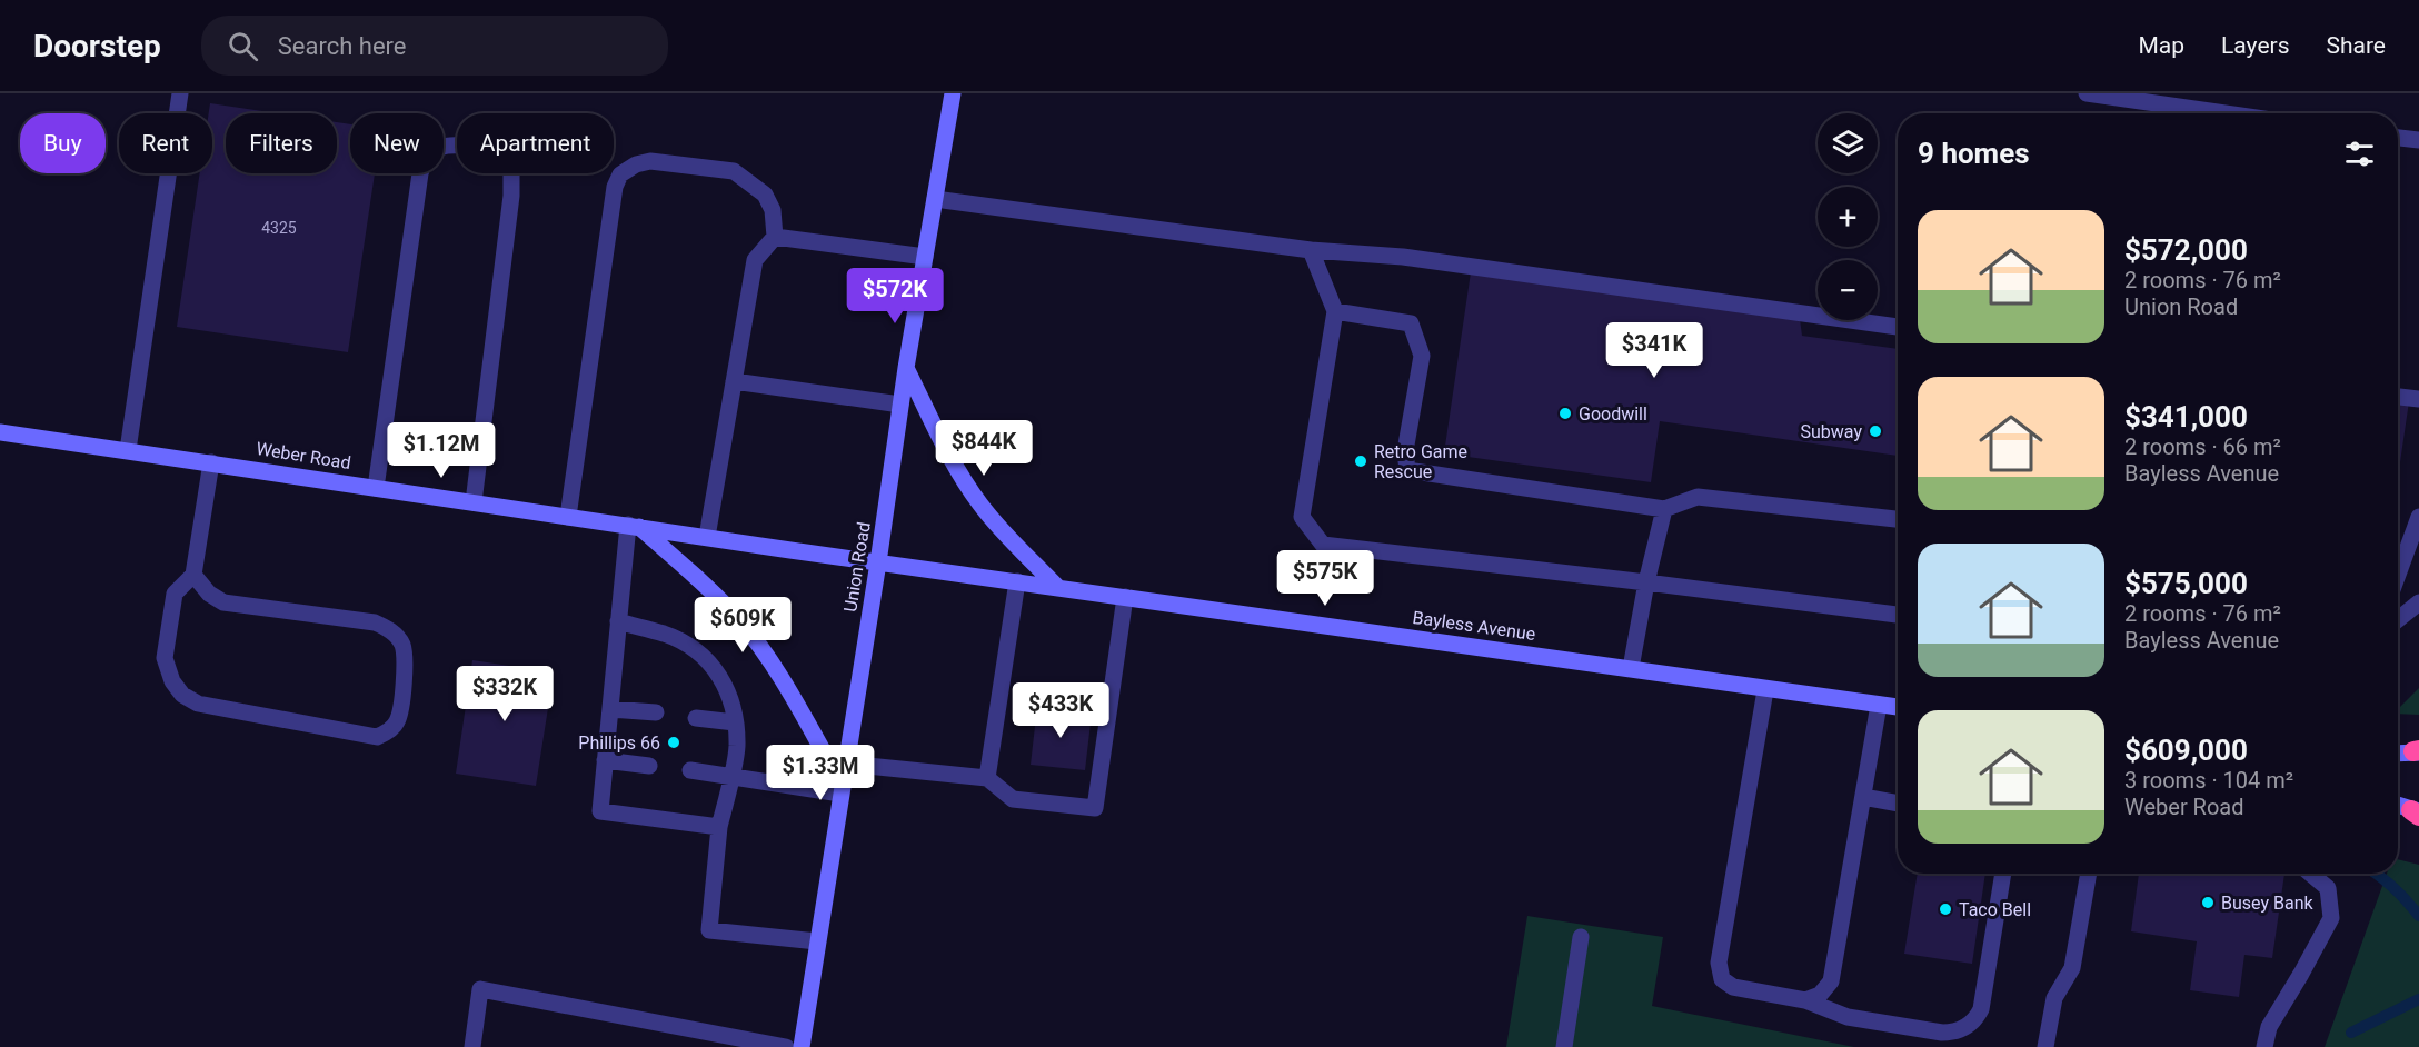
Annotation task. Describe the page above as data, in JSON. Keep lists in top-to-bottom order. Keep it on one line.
{"streets":{"main road":["Weber Road","Union Road","Bayless Avenue"]},"crossings":[["Weber Road","Union Road"],["Weber Road","Bayless Avenue"],["Union Road","Bayless Avenue"]],"places":["Goodwill","Subway","Retro Game Rescue","Phillips 66","Busey Bank","Taco Bell"],"house_numbers":["4325"],"page":{"header":"Doorstep","search":"Search here","nav":["Map","Layers","Share"],"map_buttons":["+","−"],"chip":["Buy","Rent","Filters","New","Apartment"],"heading":"9 homes","list":[{"name":"$572,000","note":"2 rooms · 76 m² · Union Road"},{"name":"$341,000","note":"2 rooms · 66 m² · Bayless Avenue"},{"name":"$575,000","note":"2 rooms · 76 m² · Bayless Avenue"},{"name":"$609,000","note":"3 rooms · 104 m² · Weber Road"}],"price":["$572K","$341K","$844K","$1.12M","$575K","$609K","$332K","$433K","$1.33M"]}}
